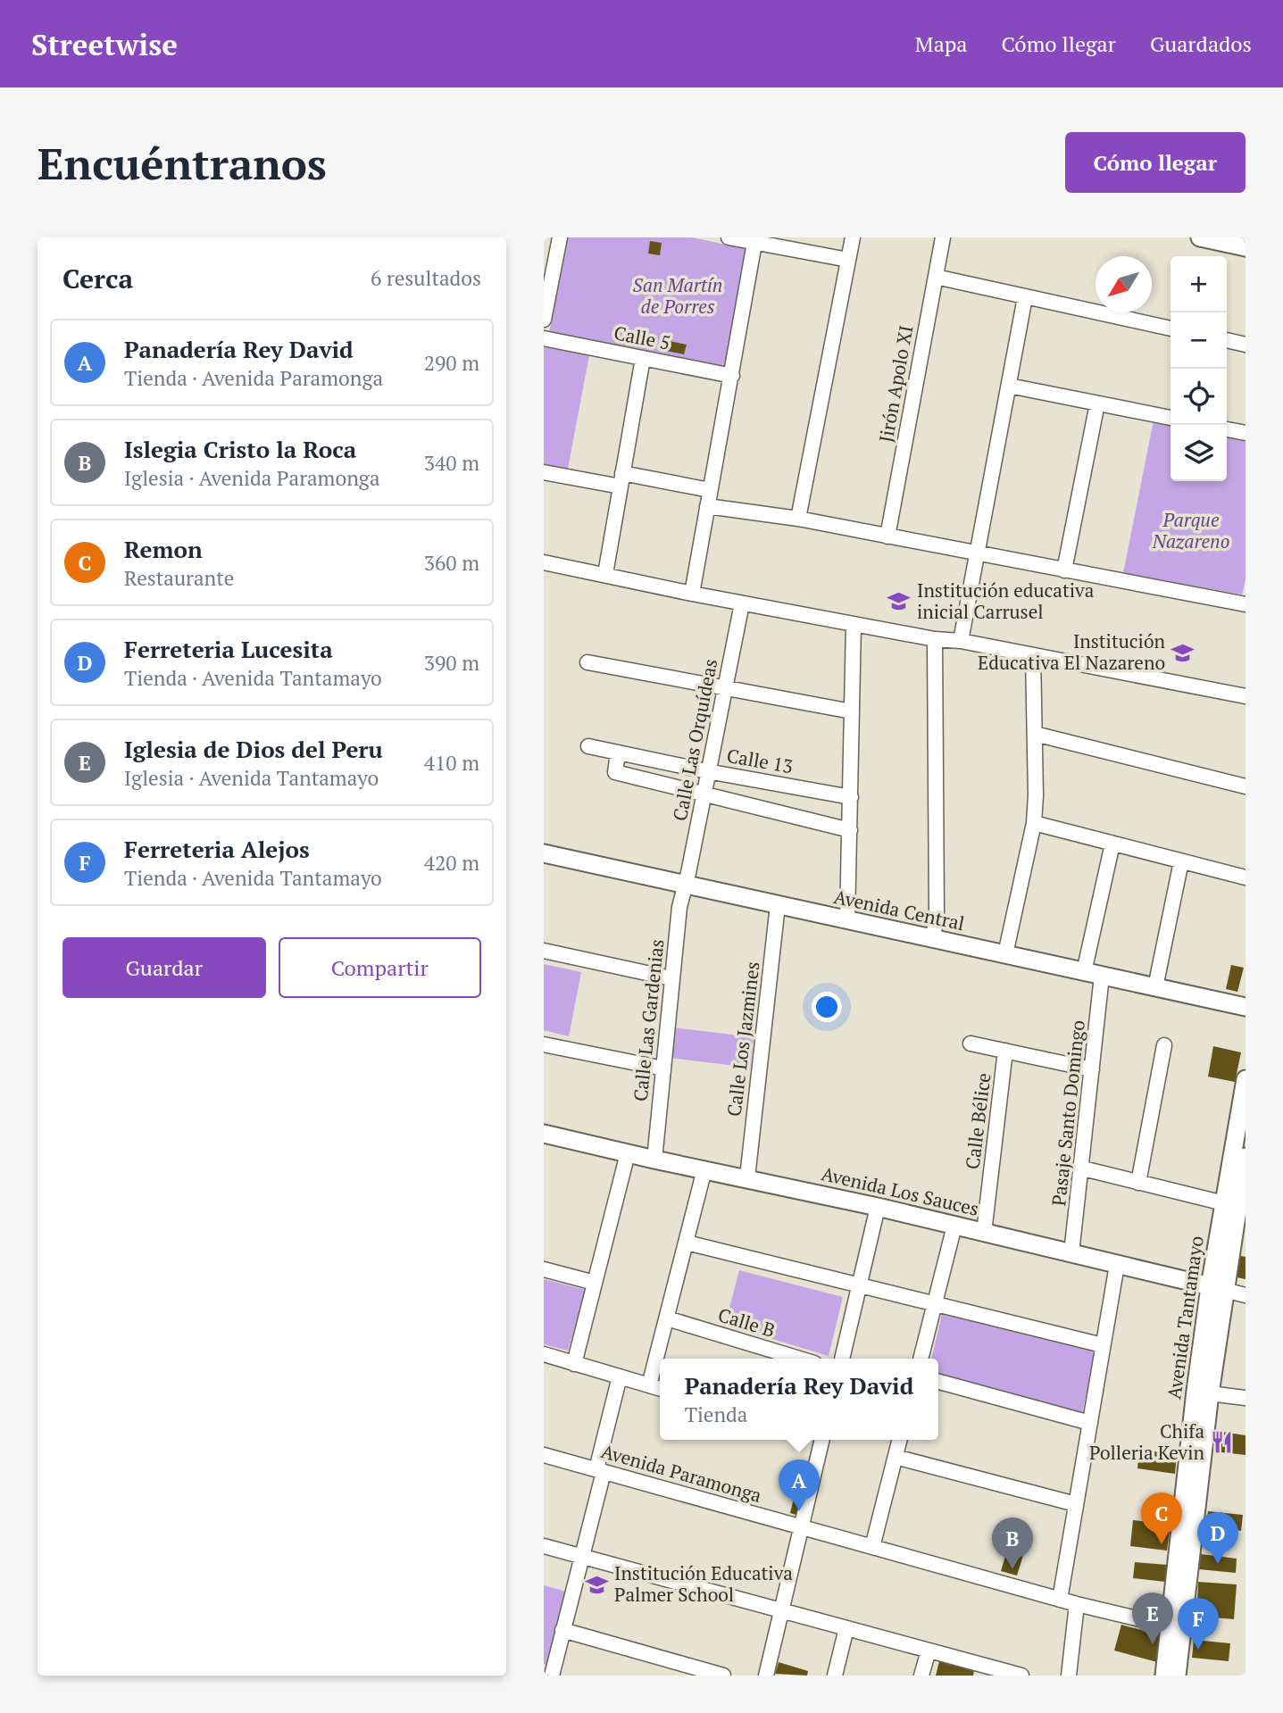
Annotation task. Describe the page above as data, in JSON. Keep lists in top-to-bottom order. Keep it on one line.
{"streets":{"street":["Calle 5","Jirón Apolo XI","Calle Las Orquídeas","Calle 13","Avenida Central","Calle Las Gardenias","Calle Los Jazmines","Pasaje Santo Domingo","Calle Bélice","Avenida Los Sauces","Avenida Tantamayo","Calle B","Avenida Paramonga"]},"crossings":[["Calle Las Orquídeas","Calle 13"],["Calle Las Orquídeas","Avenida Central"],["Calle Las Orquídeas","Calle Las Gardenias"],["Avenida Central","Calle Las Gardenias"],["Avenida Central","Calle Los Jazmines"],["Avenida Central","Pasaje Santo Domingo"],["Calle Las Gardenias","Avenida Los Sauces"],["Calle Los Jazmines","Avenida Los Sauces"],["Pasaje Santo Domingo","Avenida Los Sauces"],["Calle Bélice","Avenida Los Sauces"],["Avenida Los Sauces","Avenida Tantamayo"],["Avenida Tantamayo","Avenida Paramonga"]],"parks":["San Martín de Porres","Parque Nazareno"],"places":{"school or university":["Institución educativa inicial Carrusel","Institución Educativa El Nazareno","Institución Educativa Palmer School"],"restaurant":["Chifa Polleria Kevin"]},"north":"bottom left","page":{"header":"Streetwise","nav":["Mapa","Cómo llegar","Guardados"],"buttons":["Cómo llegar",["Guardar","Compartir"]],"title":"Encuéntranos","heading":["Cerca","6 resultados"],"map_buttons":["+","−"],"list":[{"mark":"A","name":"Panadería Rey David","note":"Tienda · Avenida Paramonga","value":"290 m"},{"mark":"B","name":"Islegia Cristo la Roca","note":"Iglesia · Avenida Paramonga","value":"340 m"},{"mark":"C","name":"Remon","note":"Restaurante","value":"360 m"},{"mark":"D","name":"Ferreteria Lucesita","note":"Tienda · Avenida Tantamayo","value":"390 m"},{"mark":"E","name":"Iglesia de Dios del Peru","note":"Iglesia · Avenida Tantamayo","value":"410 m"},{"mark":"F","name":"Ferreteria Alejos","note":"Tienda · Avenida Tantamayo","value":"420 m"}],"popup":["Panadería Rey David","Tienda"],"pins":["A","C","D","B","E","F"]}}
